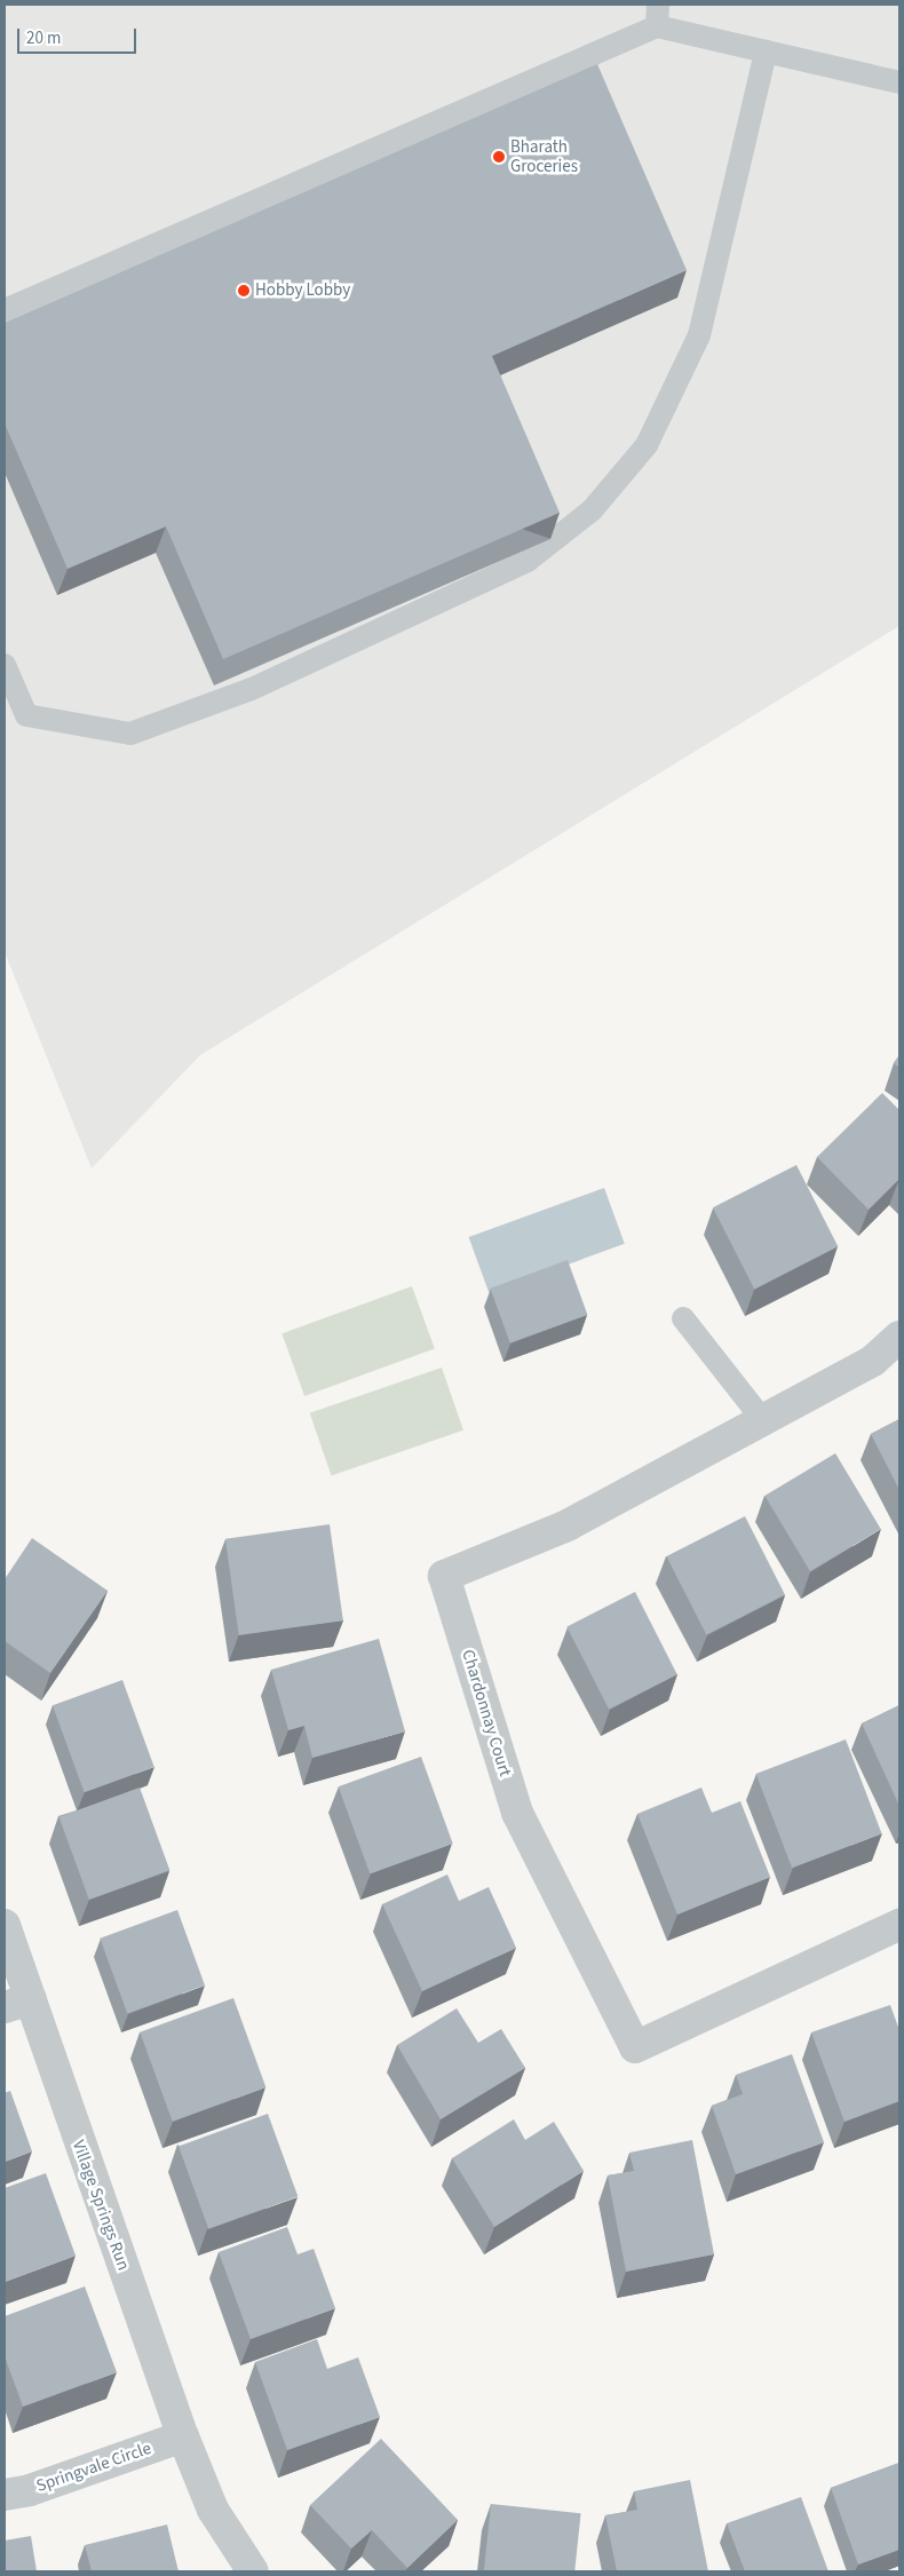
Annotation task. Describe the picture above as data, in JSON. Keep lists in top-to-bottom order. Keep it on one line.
{"streets":{"street":["Chardonnay Court","Village Springs Run","Springvale Circle"]},"crossings":[["Village Springs Run","Springvale Circle"]],"places":["Bharath Groceries","Hobby Lobby"],"scale_bar":"20 m"}
